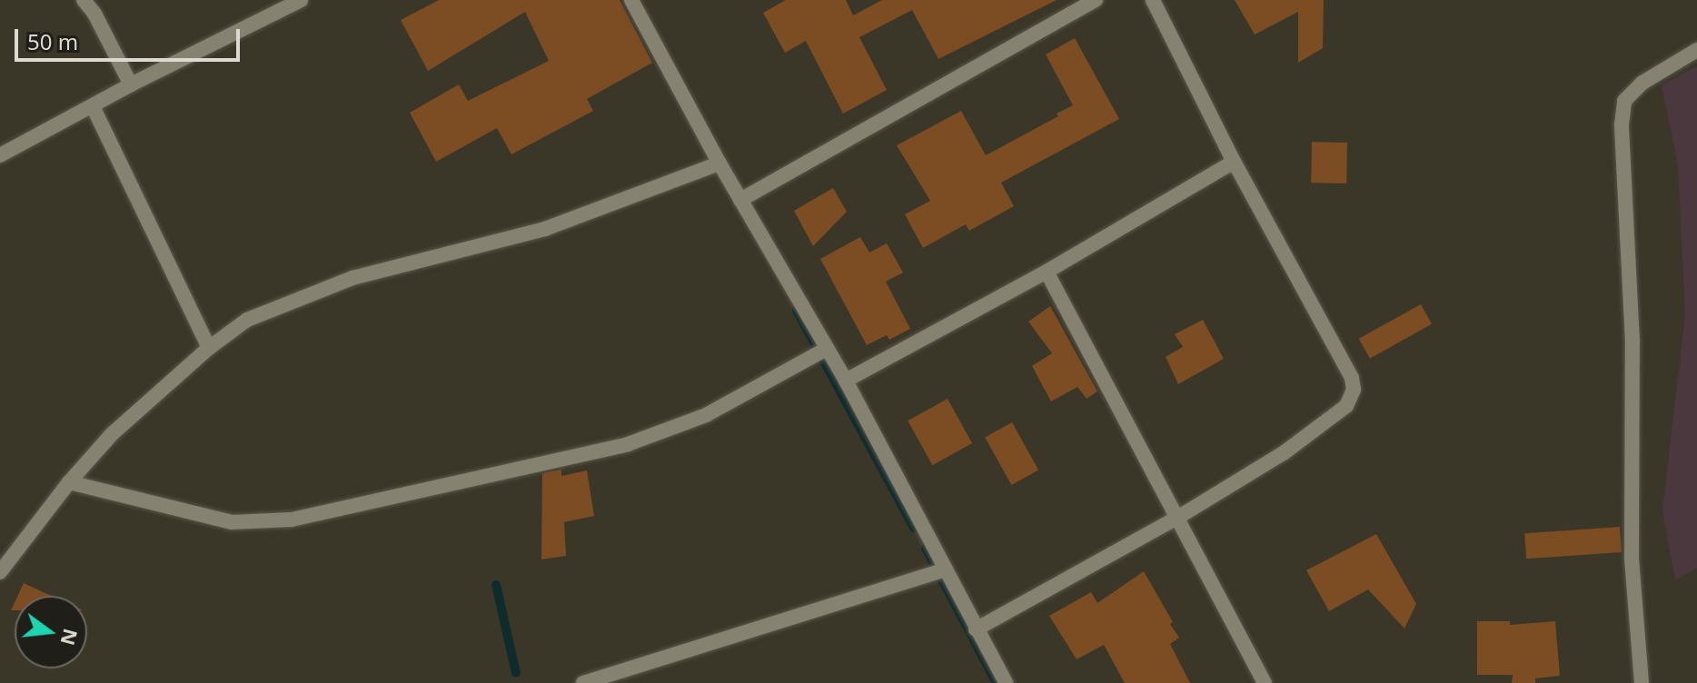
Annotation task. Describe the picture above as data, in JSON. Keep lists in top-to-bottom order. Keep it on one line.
{"scale_bar":"50 m","north":"right"}
